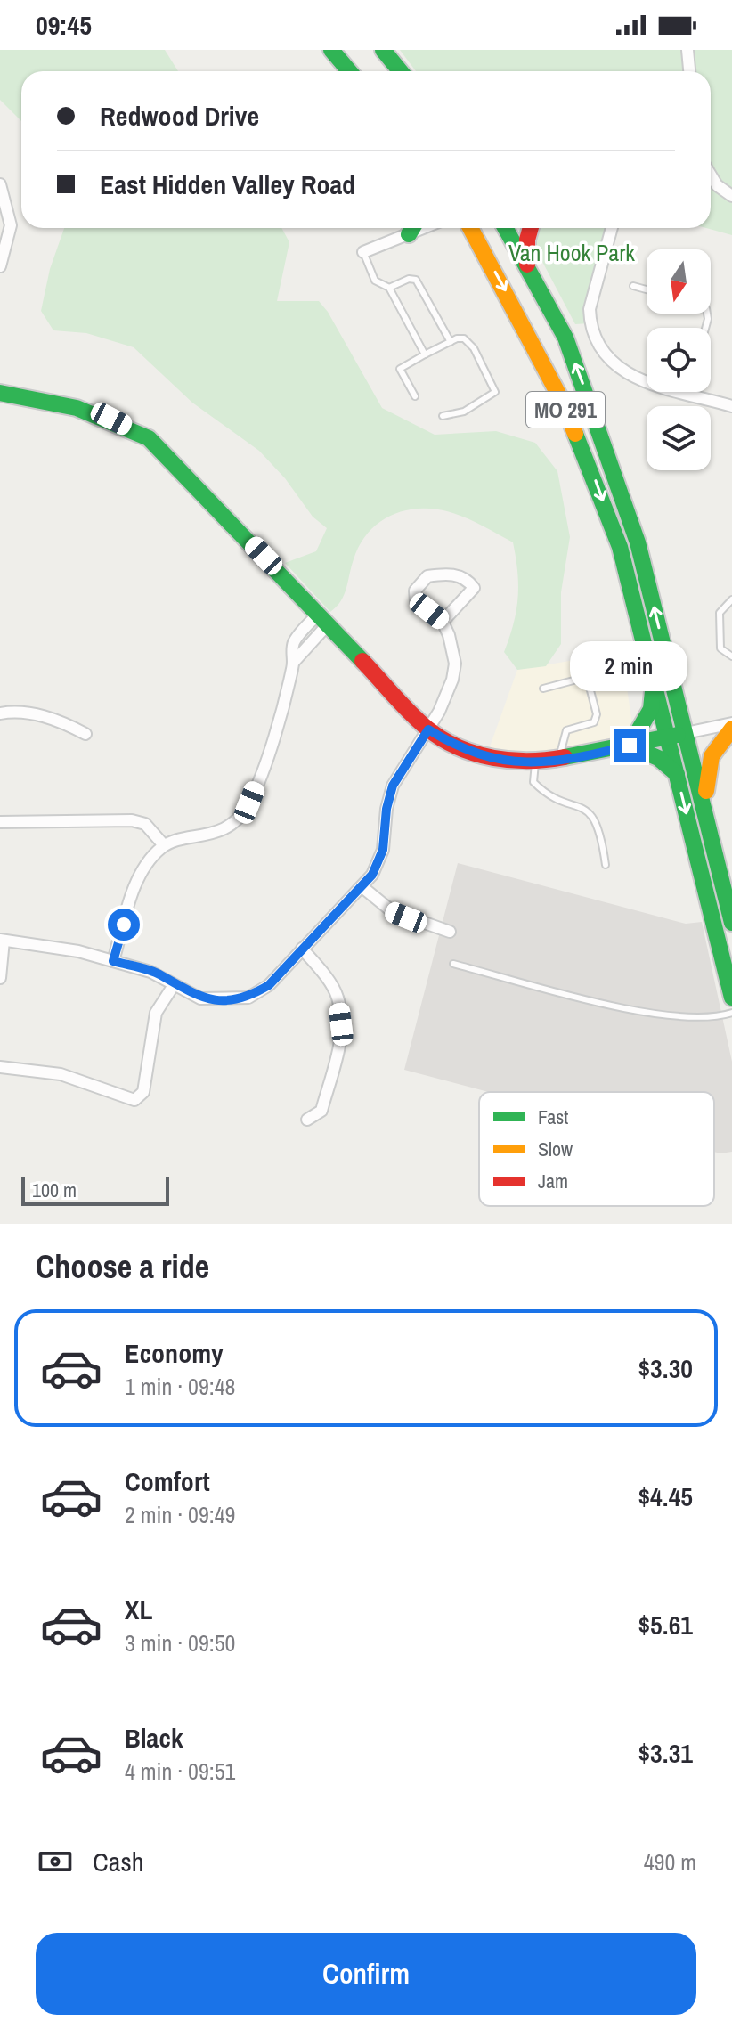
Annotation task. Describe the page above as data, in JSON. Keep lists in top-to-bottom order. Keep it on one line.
{"streets":{"main road":["MO 291"]},"parks":["Van Hook Park"],"legend":["Fast","Slow","Jam"],"scale_bar":"100 m","north":"bottom","page":{"status":"09:45","banner":["Redwood Drive","East Hidden Valley Road"],"bubble":"2 min","scale":"100 m","heading":"Choose a ride","list":[{"name":"Economy","note":"1 min · 09:48","value":"$3.30"},{"name":"Comfort","note":"2 min · 09:49","value":"$4.45"},{"name":"XL","note":"3 min · 09:50","value":"$5.61"},{"name":"Black","note":"4 min · 09:51","value":"$3.31"}],"pay":["Cash","490 m"],"buttons":"Confirm"}}
